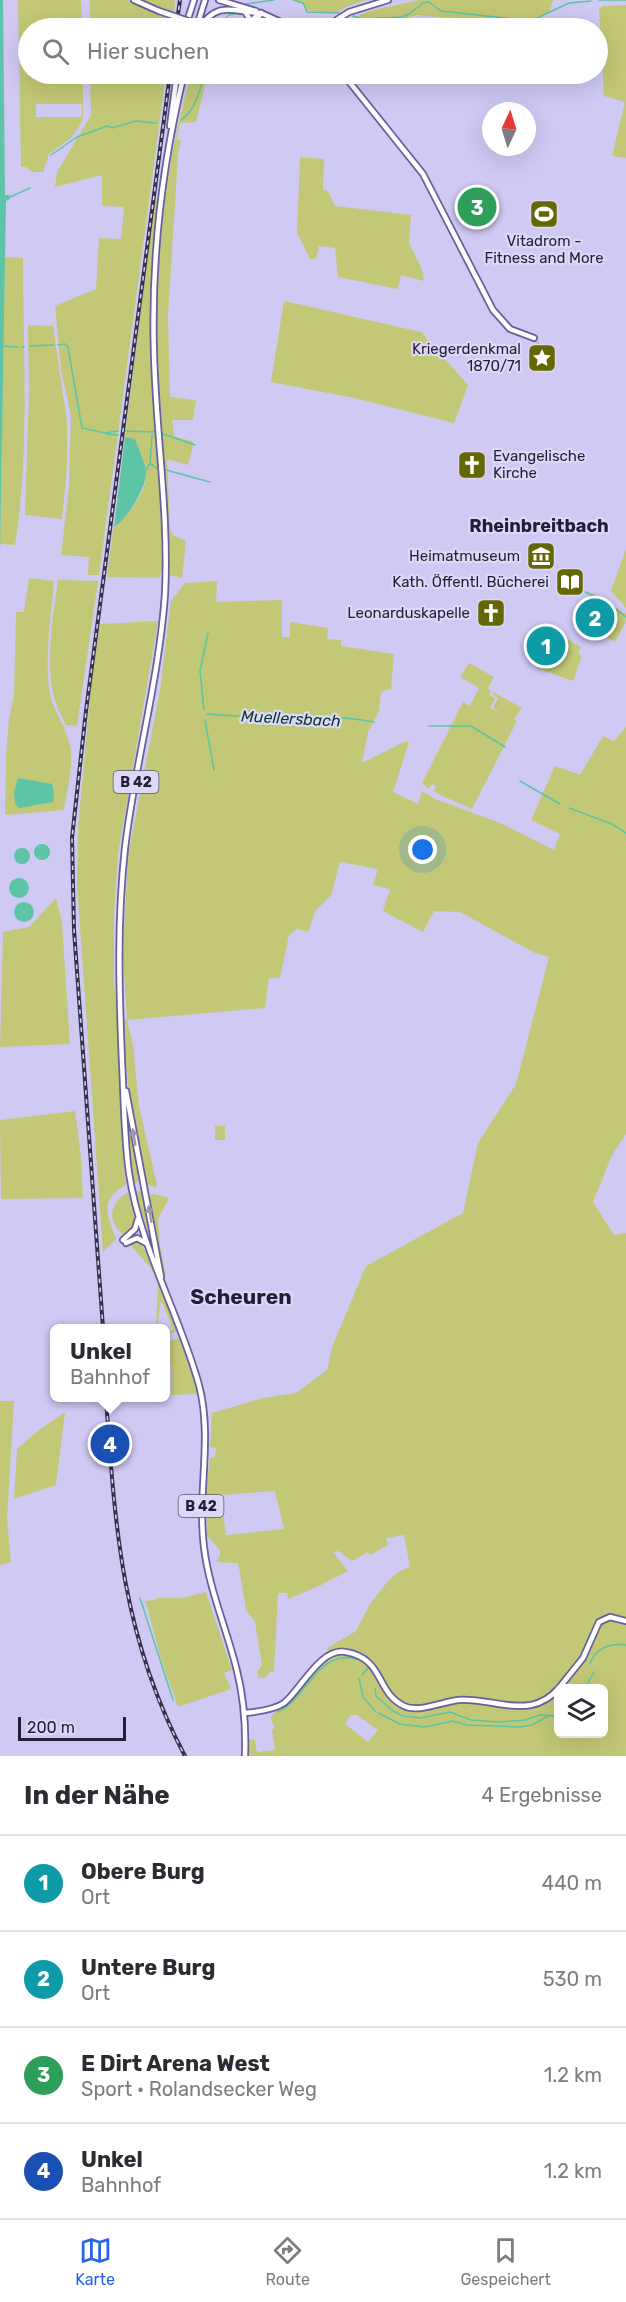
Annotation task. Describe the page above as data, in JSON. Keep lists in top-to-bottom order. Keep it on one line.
{"streets":{"main road":["B 42"]},"districts":["Rheinbreitbach","Scheuren"],"water":["Muellersbach"],"places":{"sports":["Vitadrom - Fitness and More"],"place":["Kriegerdenkmal 1870/71"],"church":["Evangelische Kirche","Leonarduskapelle"],"museum":["Heimatmuseum"],"library":["Kath. Öffentl. Bücherei"]},"scale_bar":"200 m","north":"top","page":{"search":"Hier suchen","pins":["3","2","1","4"],"popup":["Unkel","Bahnhof"],"scale":"200 m","heading":["In der Nähe","4 Ergebnisse"],"list":[{"mark":"1","name":"Obere Burg","note":"Ort","value":"440 m"},{"mark":"2","name":"Untere Burg","note":"Ort","value":"530 m"},{"mark":"3","name":"E Dirt Arena West","note":"Sport · Rolandsecker Weg","value":"1.2 km"},{"mark":"4","name":"Unkel","note":"Bahnhof","value":"1.2 km"}],"nav":["Karte","Route","Gespeichert"]}}
